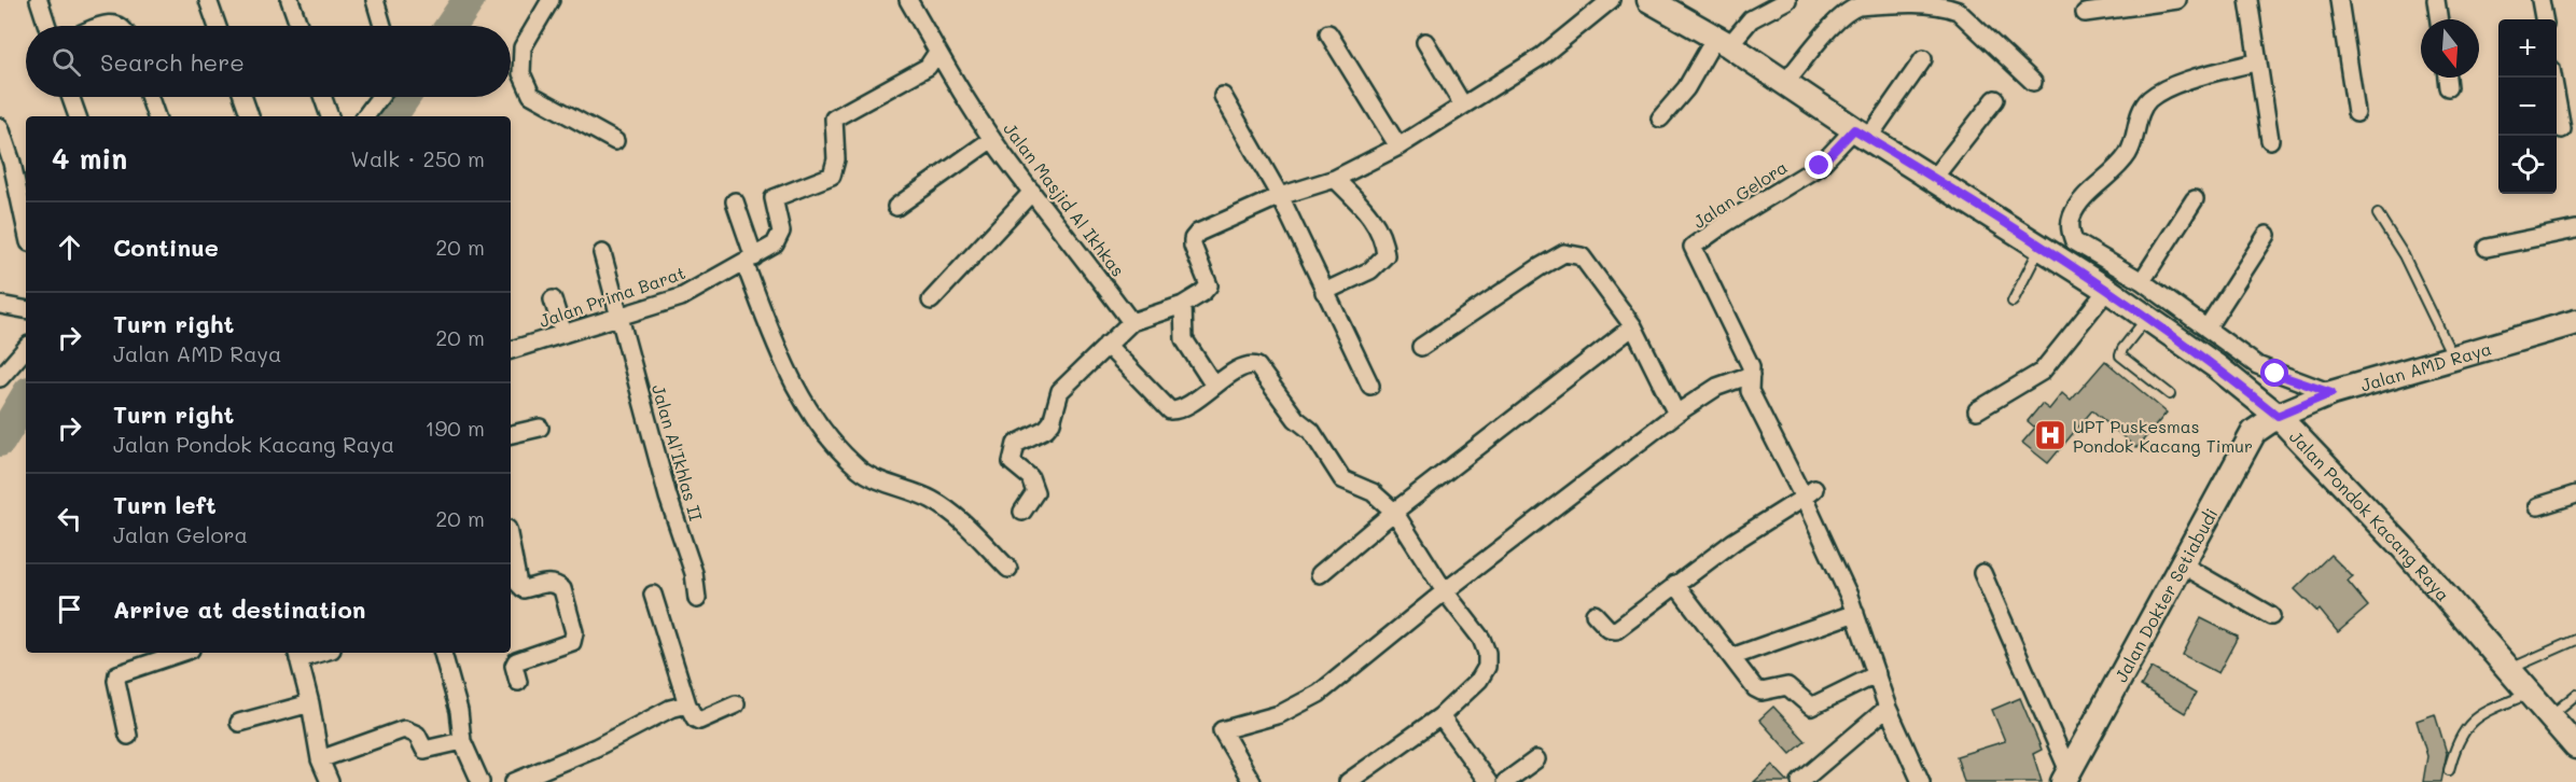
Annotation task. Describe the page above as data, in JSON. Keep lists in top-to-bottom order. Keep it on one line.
{"streets":{"main road":["Jalan AMD Raya","Jalan Pondok Kacang Raya","Jalan Dokter Setiabudi"],"street":["Jalan Gelora","Jalan Masjid Al Ikhkas","Jalan Prima Barat","Jalan Al'Ikhlas II"]},"crossings":[["Jalan Gelora","Jalan Pondok Kacang Raya"],["Jalan Masjid Al Ikhkas","Jalan Prima Barat"],["Jalan Prima Barat","Jalan Al'Ikhlas II"],["Jalan AMD Raya","Jalan Pondok Kacang Raya"],["Jalan AMD Raya","Jalan Dokter Setiabudi"],["Jalan Pondok Kacang Raya","Jalan Dokter Setiabudi"]],"places":{"hospital":["UPT Puskesmas Pondok Kacang Timur"]},"north":"bottom","page":{"map_buttons":["+","−"],"search":"Search here","heading":["4 min","Walk · 250 m"],"list":[["Continue","20 m"],["Turn right","Jalan AMD Raya","20 m"],["Turn right","Jalan Pondok Kacang Raya","190 m"],["Turn left","Jalan Gelora","20 m"],"Arrive at destination"]}}
